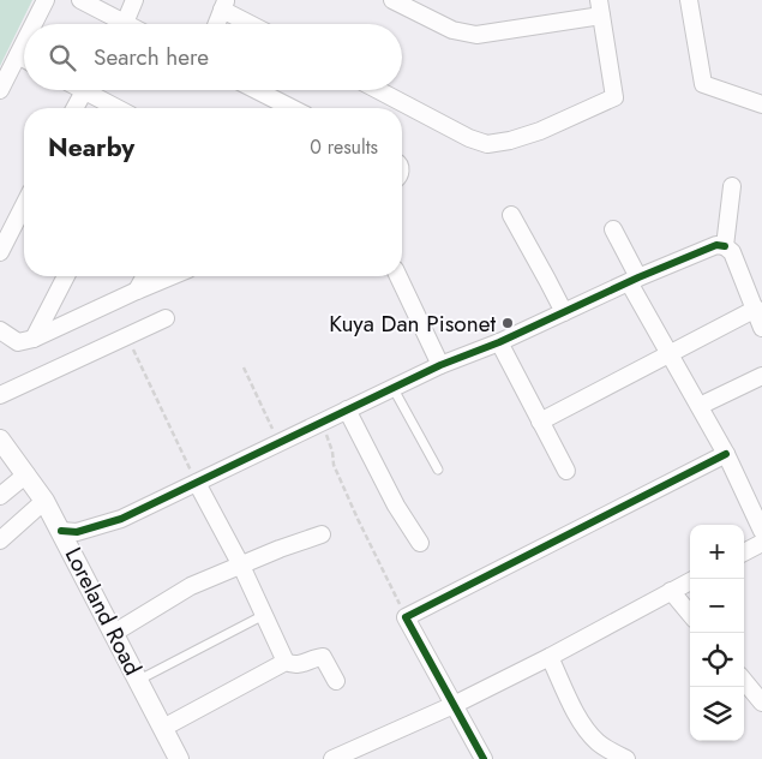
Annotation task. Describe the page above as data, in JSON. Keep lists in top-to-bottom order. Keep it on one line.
{"streets":{"street":["Loreland Road"]},"places":["Kuya Dan Pisonet"],"page":{"search":"Search here","heading":["Nearby","0 results"],"map_buttons":["+","−"]}}
